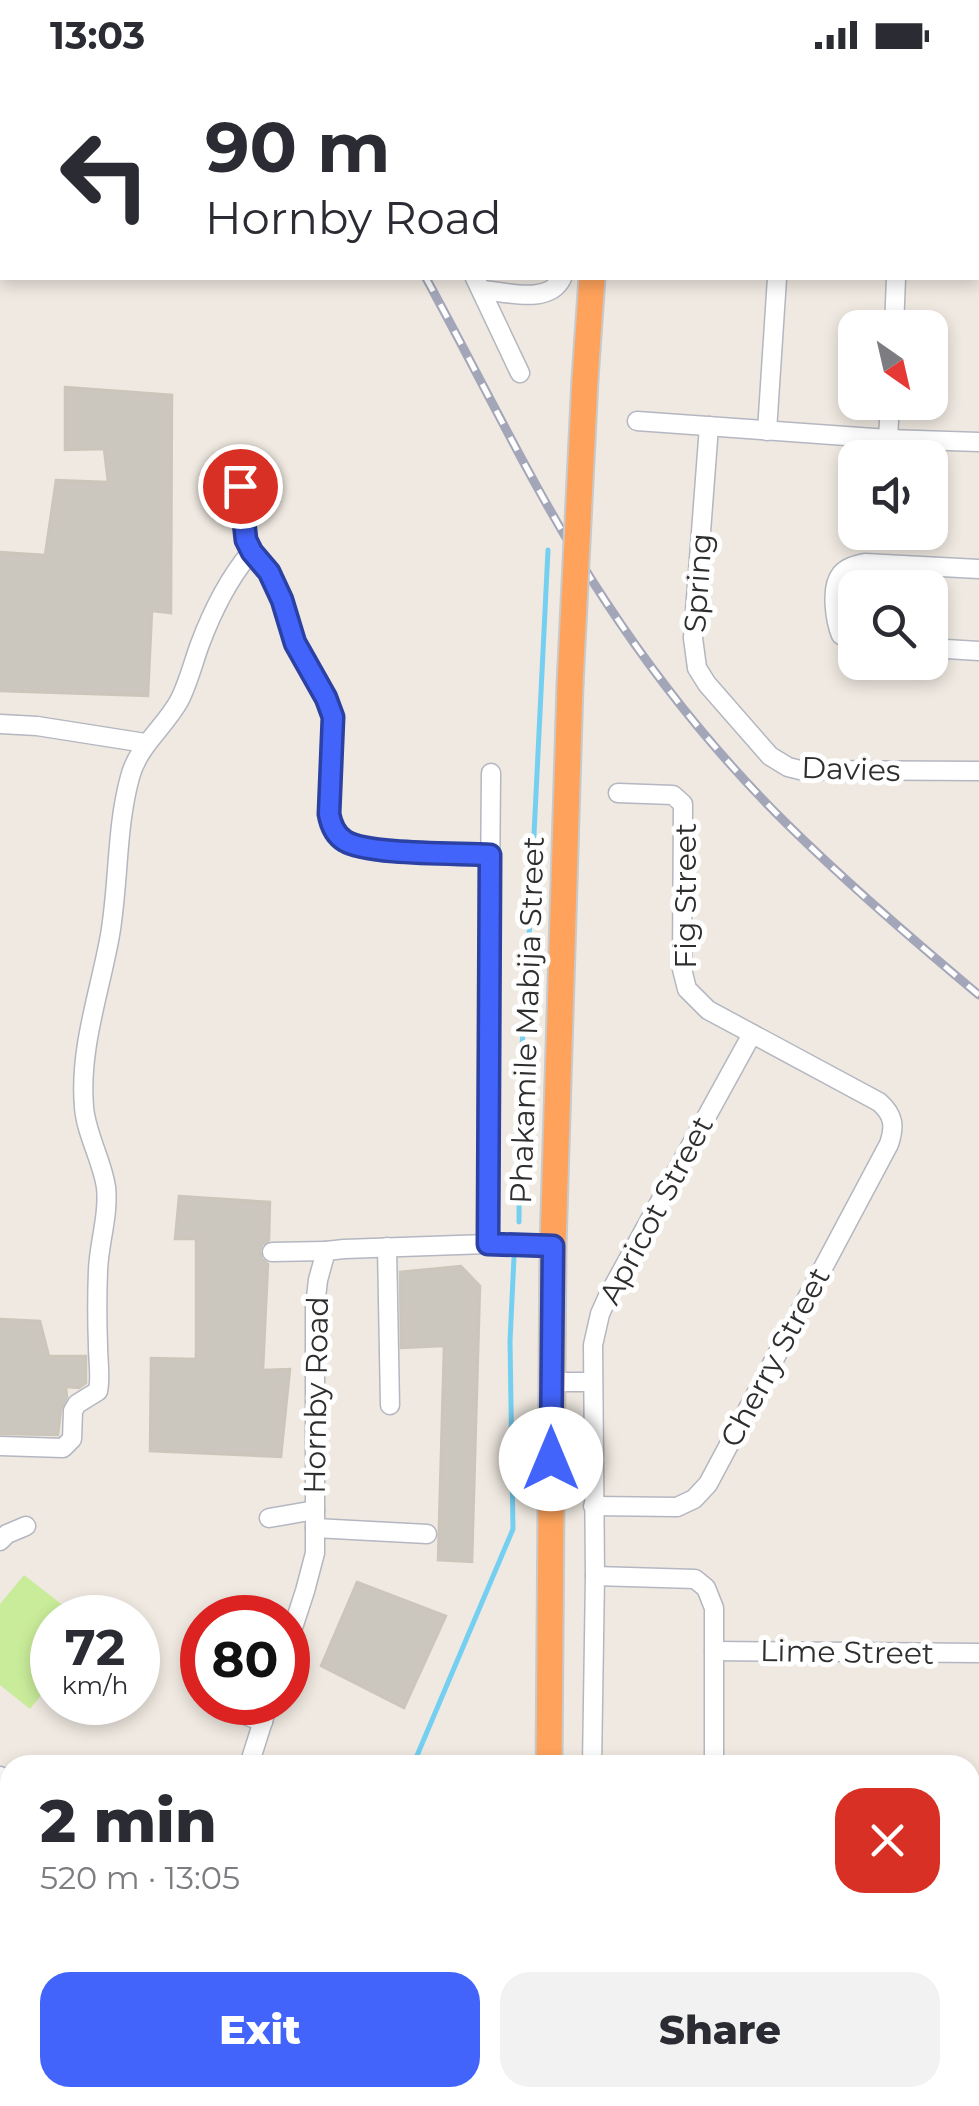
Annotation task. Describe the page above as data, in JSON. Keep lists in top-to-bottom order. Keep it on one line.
{"streets":{"highway":["Phakamile Mabija Street"],"street":["Spring","Davies","Fig Street","Apricot Street","Cherry Street","Hornby Road","Lime Street"]},"crossings":[["Spring","Davies"],["Fig Street","Apricot Street"],["Fig Street","Cherry Street"],["Apricot Street","Cherry Street"]],"north":"bottom right","page":{"status":"13:03","turn":["90 m","Hornby Road"],"speed":"72 km/h","limit":"80","heading":["2 min","520 m · 13:05"],"buttons":["Exit","Share"]}}
